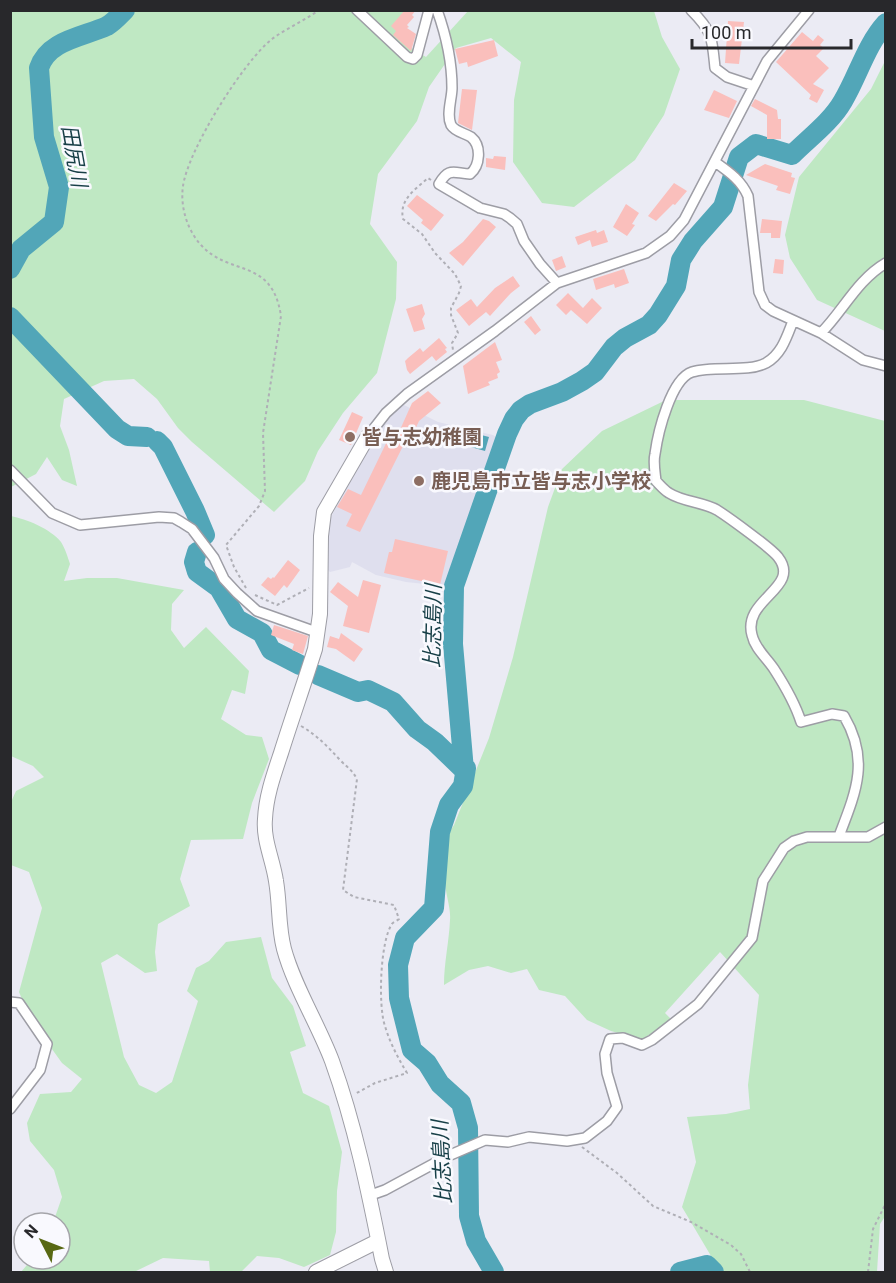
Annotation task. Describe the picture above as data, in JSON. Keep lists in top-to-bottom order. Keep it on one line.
{"water":["田尻川","比志島川"],"places":["皆与志幼稚園","鹿児島市立皆与志小学校"],"scale_bar":"100 m","north":"top left"}
